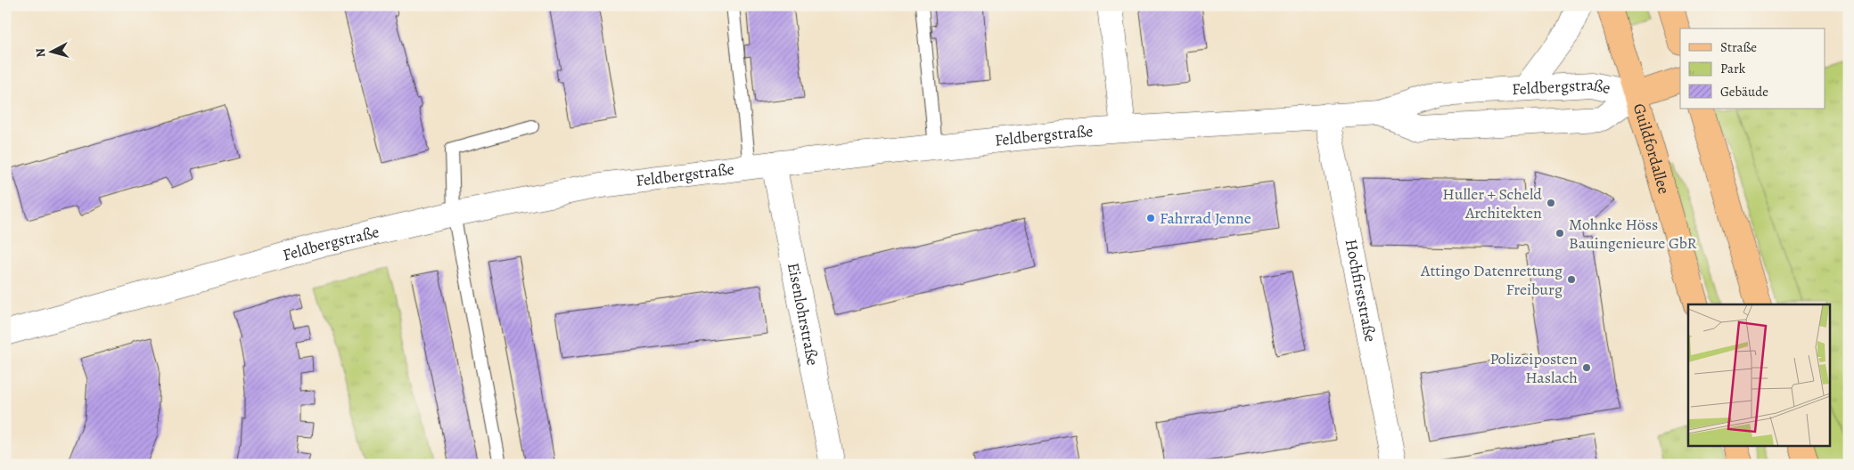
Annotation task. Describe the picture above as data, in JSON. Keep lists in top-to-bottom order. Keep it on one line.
{"streets":{"main road":["Guildfordallee"],"street":["Feldbergstraße","Hochfirststraße","Eisenlohrstraße"]},"crossings":[["Feldbergstraße","Guildfordallee"],["Feldbergstraße","Hochfirststraße"],["Feldbergstraße","Eisenlohrstraße"]],"places":["Huller + Scheld Architekten","Fahrrad Jenne","Mohnke Höss Bauingenieure GbR","Attingo Datenrettung Freiburg","Polizeiposten Haslach"],"legend":["Straße","Park","Gebäude"],"north":"left"}
